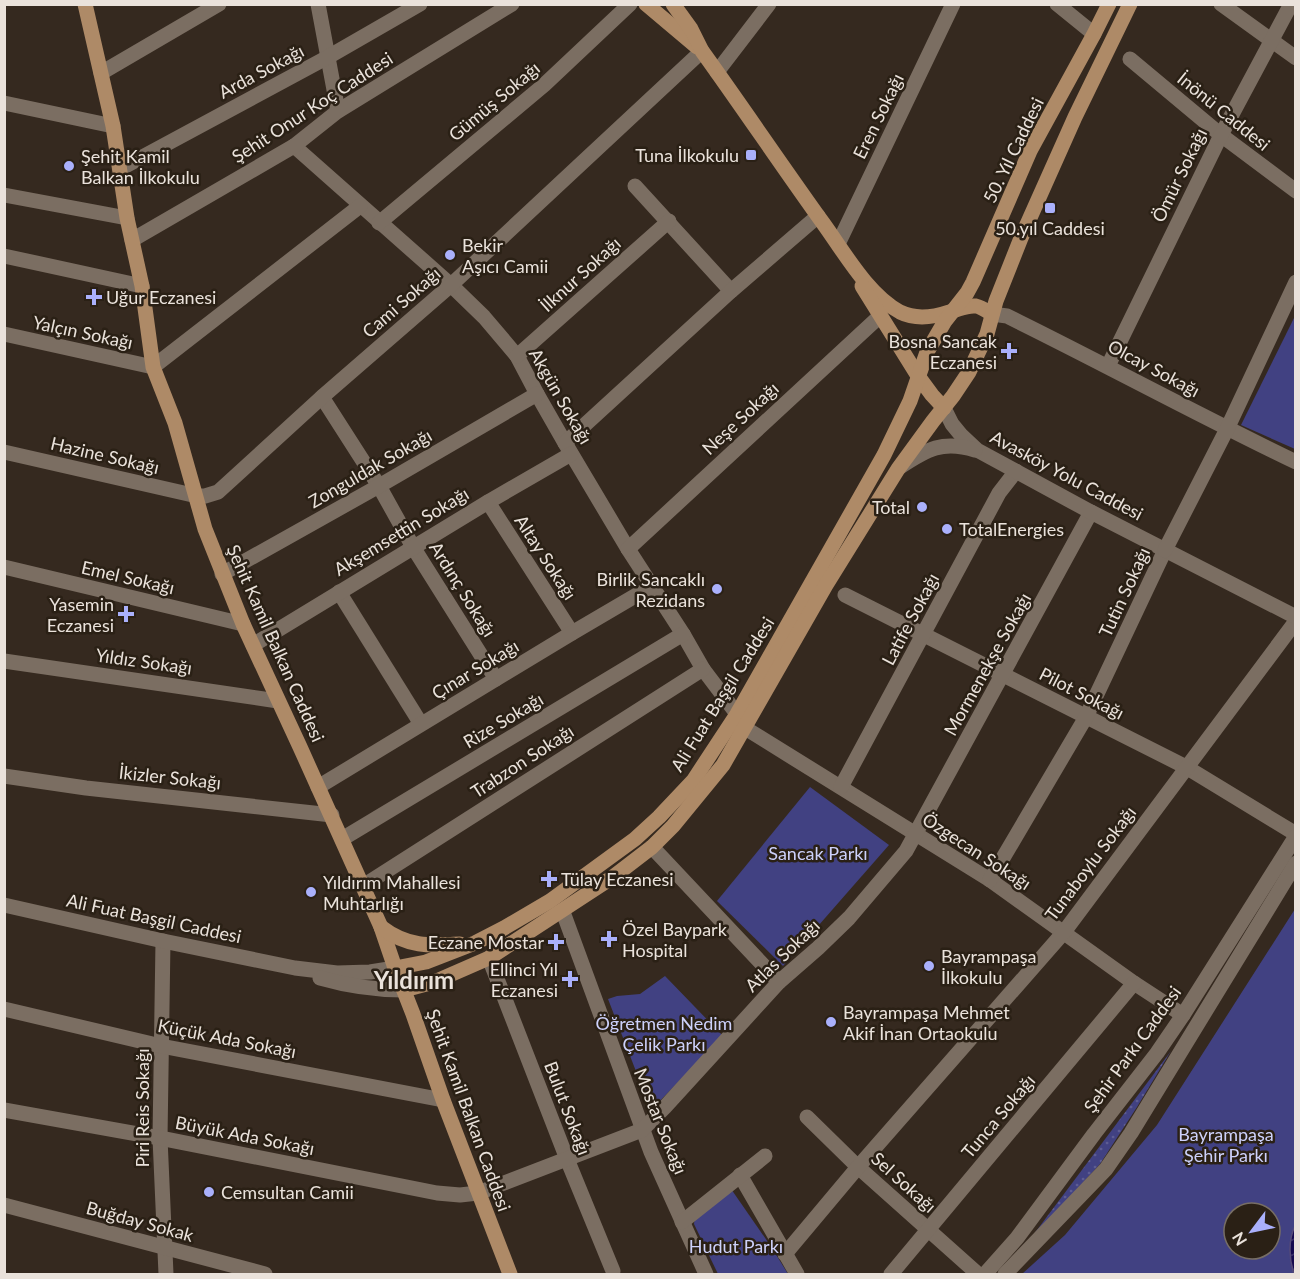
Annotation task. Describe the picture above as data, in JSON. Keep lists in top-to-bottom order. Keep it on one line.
{"streets":{"main road":["50. Yıl Caddesi","Avasköy Yolu Caddesi","Şehit Kamil Balkan Caddesi","Ali Fuat Başgil Caddesi"],"street":["Arda Sokağı","Gümüş Sokağı","Şehit Onur Koç Caddesi","İnönü Caddesi","Eren Sokağı","Ömür Sokağı","İlknur Sokağı","Cami Sokağı","Yalçın Sokağı","Olcay Sokağı","Akgün Sokağı","Neşe Sokağı","Hazine Sokağı","Zonguldak Sokağı","Akşemsettin Sokağı","Altay Sokağı","Emel Sokağı","Ardınç Sokağı","Tutin Sokağı","Latife Sokağı","Yıldız Sokağı","Mormenekşe Sokağı","Çınar Sokağı","Pilot Sokağı","Rize Sokağı","Trabzon Sokağı","İkizler Sokağı","Özgecan Sokağı","Tunaboylu Sokağı","Atlas Sokağı","Küçük Ada Sokağı","Şehir Parkı Caddesi","Piri Reis Sokağı","Bulut Sokağı","Tunca Sokağı","Mostar Sokağı","Büyük Ada Sokağı","Sel Sokağı","Buğday Sokak"]},"crossings":[["Arda Sokağı","Şehit Kamil Balkan Caddesi"],["Gümüş Sokağı","Akgün Sokağı"],["Şehit Onur Koç Caddesi","Akgün Sokağı"],["Şehit Onur Koç Caddesi","Şehit Kamil Balkan Caddesi"],["İnönü Caddesi","Ömür Sokağı"],["Eren Sokağı","Avasköy Yolu Caddesi"],["50. Yıl Caddesi","Avasköy Yolu Caddesi"],["50. Yıl Caddesi","Ali Fuat Başgil Caddesi"],["Ömür Sokağı","Olcay Sokağı"],["İlknur Sokağı","Akgün Sokağı"],["Cami Sokağı","Akgün Sokağı"],["Cami Sokağı","Hazine Sokağı"],["Cami Sokağı","Avasköy Yolu Caddesi"],["Cami Sokağı","Ardınç Sokağı"],["Cami Sokağı","Şehit Kamil Balkan Caddesi"],["Yalçın Sokağı","Şehit Kamil Balkan Caddesi"],["Olcay Sokağı","Avasköy Yolu Caddesi"],["Olcay Sokağı","Tutin Sokağı"],["Olcay Sokağı","Ali Fuat Başgil Caddesi"],["Akgün Sokağı","Neşe Sokağı"],["Akgün Sokağı","Zonguldak Sokağı"],["Akgün Sokağı","Akşemsettin Sokağı"],["Akgün Sokağı","Çınar Sokağı"],["Akgün Sokağı","Ali Fuat Başgil Caddesi"],["Akgün Sokağı","Rize Sokağı"],["Akgün Sokağı","Trabzon Sokağı"],["Neşe Sokağı","Avasköy Yolu Caddesi"],["Hazine Sokağı","Şehit Kamil Balkan Caddesi"],["Zonguldak Sokağı","Ardınç Sokağı"],["Zonguldak Sokağı","Şehit Kamil Balkan Caddesi"],["Avasköy Yolu Caddesi","Akşemsettin Sokağı"],["Avasköy Yolu Caddesi","Tutin Sokağı"],["Avasköy Yolu Caddesi","Latife Sokağı"],["Avasköy Yolu Caddesi","Mormenekşe Sokağı"],["Avasköy Yolu Caddesi","Ali Fuat Başgil Caddesi"],["Avasköy Yolu Caddesi","Tunaboylu Sokağı"],["Akşemsettin Sokağı","Altay Sokağı"],["Akşemsettin Sokağı","Ardınç Sokağı"],["Akşemsettin Sokağı","Şehit Kamil Balkan Caddesi"],["Altay Sokağı","Çınar Sokağı"],["Emel Sokağı","Şehit Kamil Balkan Caddesi"],["Ardınç Sokağı","Çınar Sokağı"],["Tutin Sokağı","Pilot Sokağı"],["Tutin Sokağı","Özgecan Sokağı"],["Latife Sokağı","Pilot Sokağı"],["Latife Sokağı","Özgecan Sokağı"],["Şehit Kamil Balkan Caddesi","Yıldız Sokağı"],["Şehit Kamil Balkan Caddesi","Çınar Sokağı"],["Şehit Kamil Balkan Caddesi","Ali Fuat Başgil Caddesi"],["Şehit Kamil Balkan Caddesi","Rize Sokağı"],["Şehit Kamil Balkan Caddesi","Trabzon Sokağı"],["Şehit Kamil Balkan Caddesi","İkizler Sokağı"],["Şehit Kamil Balkan Caddesi","Atlas Sokağı"],["Şehit Kamil Balkan Caddesi","Küçük Ada Sokağı"],["Şehit Kamil Balkan Caddesi","Büyük Ada Sokağı"],["Mormenekşe Sokağı","Pilot Sokağı"],["Mormenekşe Sokağı","Özgecan Sokağı"],["Mormenekşe Sokağı","Atlas Sokağı"],["Pilot Sokağı","Tunaboylu Sokağı"],["Pilot Sokağı","Şehir Parkı Caddesi"],["Ali Fuat Başgil Caddesi","Özgecan Sokağı"],["Ali Fuat Başgil Caddesi","Piri Reis Sokağı"],["Ali Fuat Başgil Caddesi","Bulut Sokağı"],["Ali Fuat Başgil Caddesi","Mostar Sokağı"],["Özgecan Sokağı","Tunaboylu Sokağı"],["Özgecan Sokağı","Atlas Sokağı"],["Özgecan Sokağı","Şehir Parkı Caddesi"],["Özgecan Sokağı","Tunca Sokağı"],["Tunaboylu Sokağı","Sel Sokağı"],["Atlas Sokağı","Bulut Sokağı"],["Atlas Sokağı","Mostar Sokağı"],["Atlas Sokağı","Büyük Ada Sokağı"],["Küçük Ada Sokağı","Piri Reis Sokağı"],["Piri Reis Sokağı","Büyük Ada Sokağı"],["Piri Reis Sokağı","Buğday Sokak"],["Tunca Sokağı","Sel Sokağı"]],"districts":["Yıldırım"],"parks":["Sancak Parkı","Öğretmen Nedim Çelik Parkı","Bayrampaşa Şehir Parkı","Hudut Parkı"],"places":{"transit":["Tuna İlkokulu","50.yıl Caddesi"],"other":["Şehit Kamil Balkan İlkokulu","Bekir Aşıcı Camii","Total","TotalEnergies","Birlik Sancaklı Rezidans","Yıldırım Mahallesi Muhtarlığı","Bayrampaşa İlkokulu","Bayrampaşa Mehmet Akif İnan Ortaokulu","Cemsultan Camii"],"health":["Uğur Eczanesi","Bosna Sancak Eczanesi","Yasemin Eczanesi","Tülay Eczanesi","Özel Baypark Hospital","Eczane Mostar","Ellinci Yıl Eczanesi"]},"north":"bottom left"}
